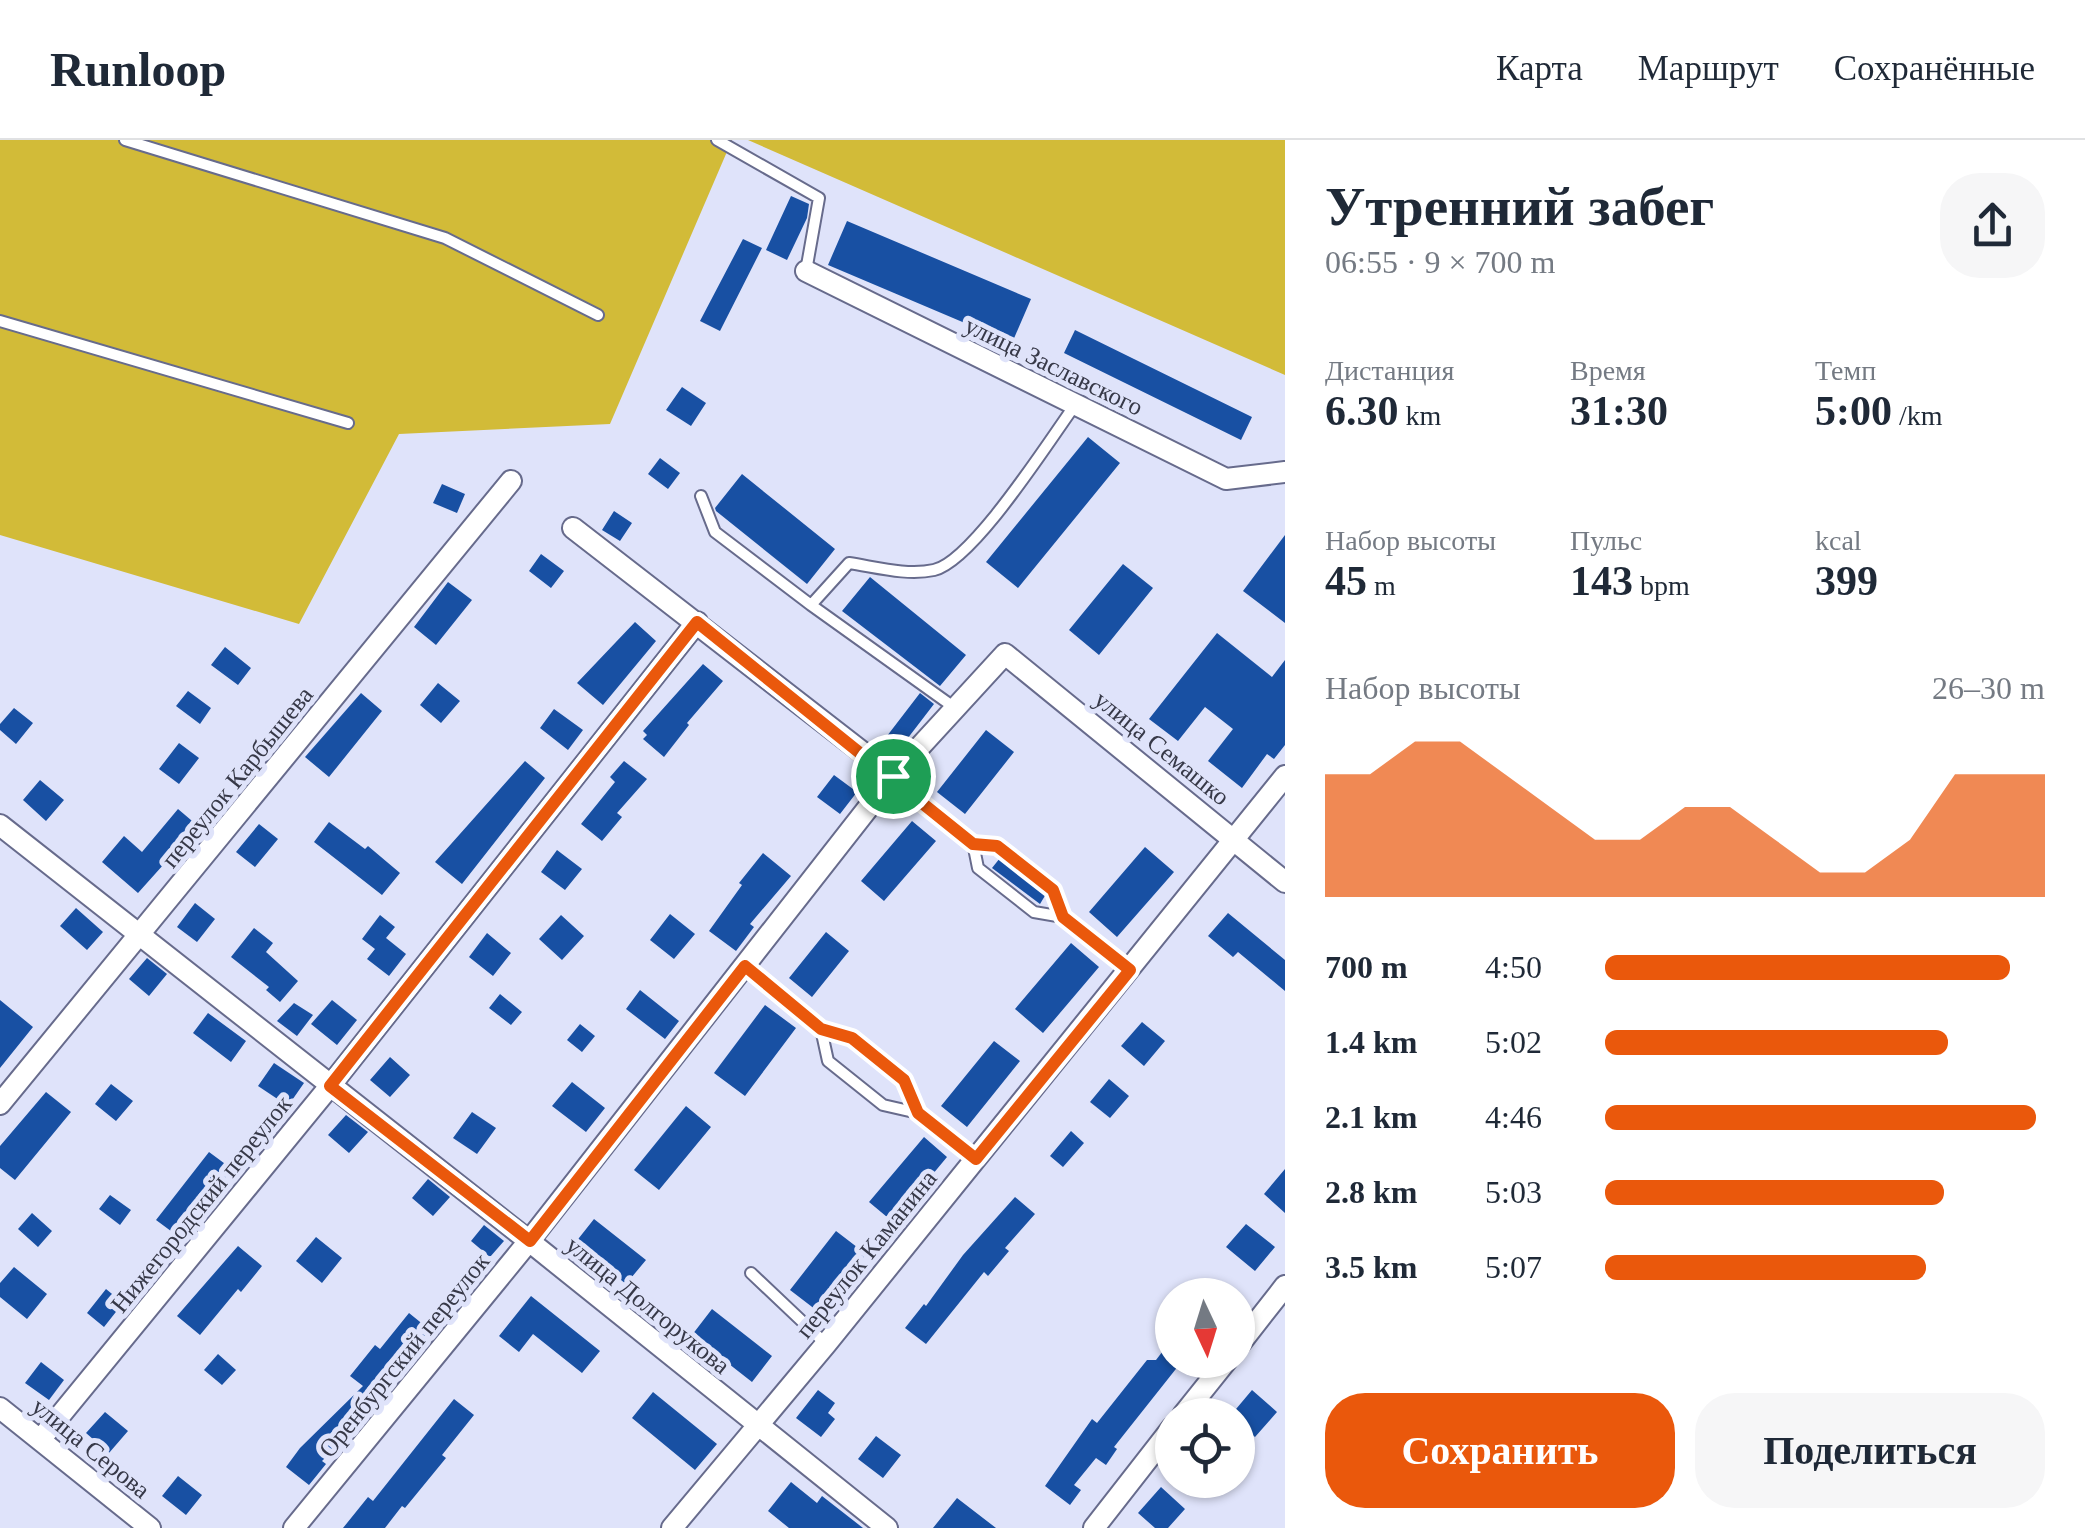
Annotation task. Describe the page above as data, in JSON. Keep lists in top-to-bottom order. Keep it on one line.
{"streets":{"street":["улица Заславского","улица Семашко","переулок Карбышева","Нижегородский переулок","переулок Каманина","улица Долгорукова","Оренбургский переулок","улица Серова"]},"crossings":[["улица Семашко","переулок Каманина"],["улица Семашко","Оренбургский переулок"],["переулок Карбышева","улица Долгорукова"],["Нижегородский переулок","улица Долгорукова"],["Нижегородский переулок","улица Серова"],["переулок Каманина","улица Долгорукова"],["улица Долгорукова","Оренбургский переулок"]],"north":"bottom","page":{"header":"Runloop","nav":["Карта","Маршрут","Сохранённые"],"heading":["Утренний забег","06:55 · 9 × 700 m"],"stats":[["Дистанция","6.30 km"],["Время","31:30"],["Темп","5:00 /km"],["Набор высоты","45 m"],["Пульс","143 bpm"],["kcal","399"]],"chart":["Набор высоты","26–30 m"],"list":[{"name":"700 m","note":"4:50"},{"name":"1.4 km","note":"5:02"},{"name":"2.1 km","note":"4:46"},{"name":"2.8 km","note":"5:03"},{"name":"3.5 km","note":"5:07"}],"buttons":["Сохранить","Поделиться"]}}
